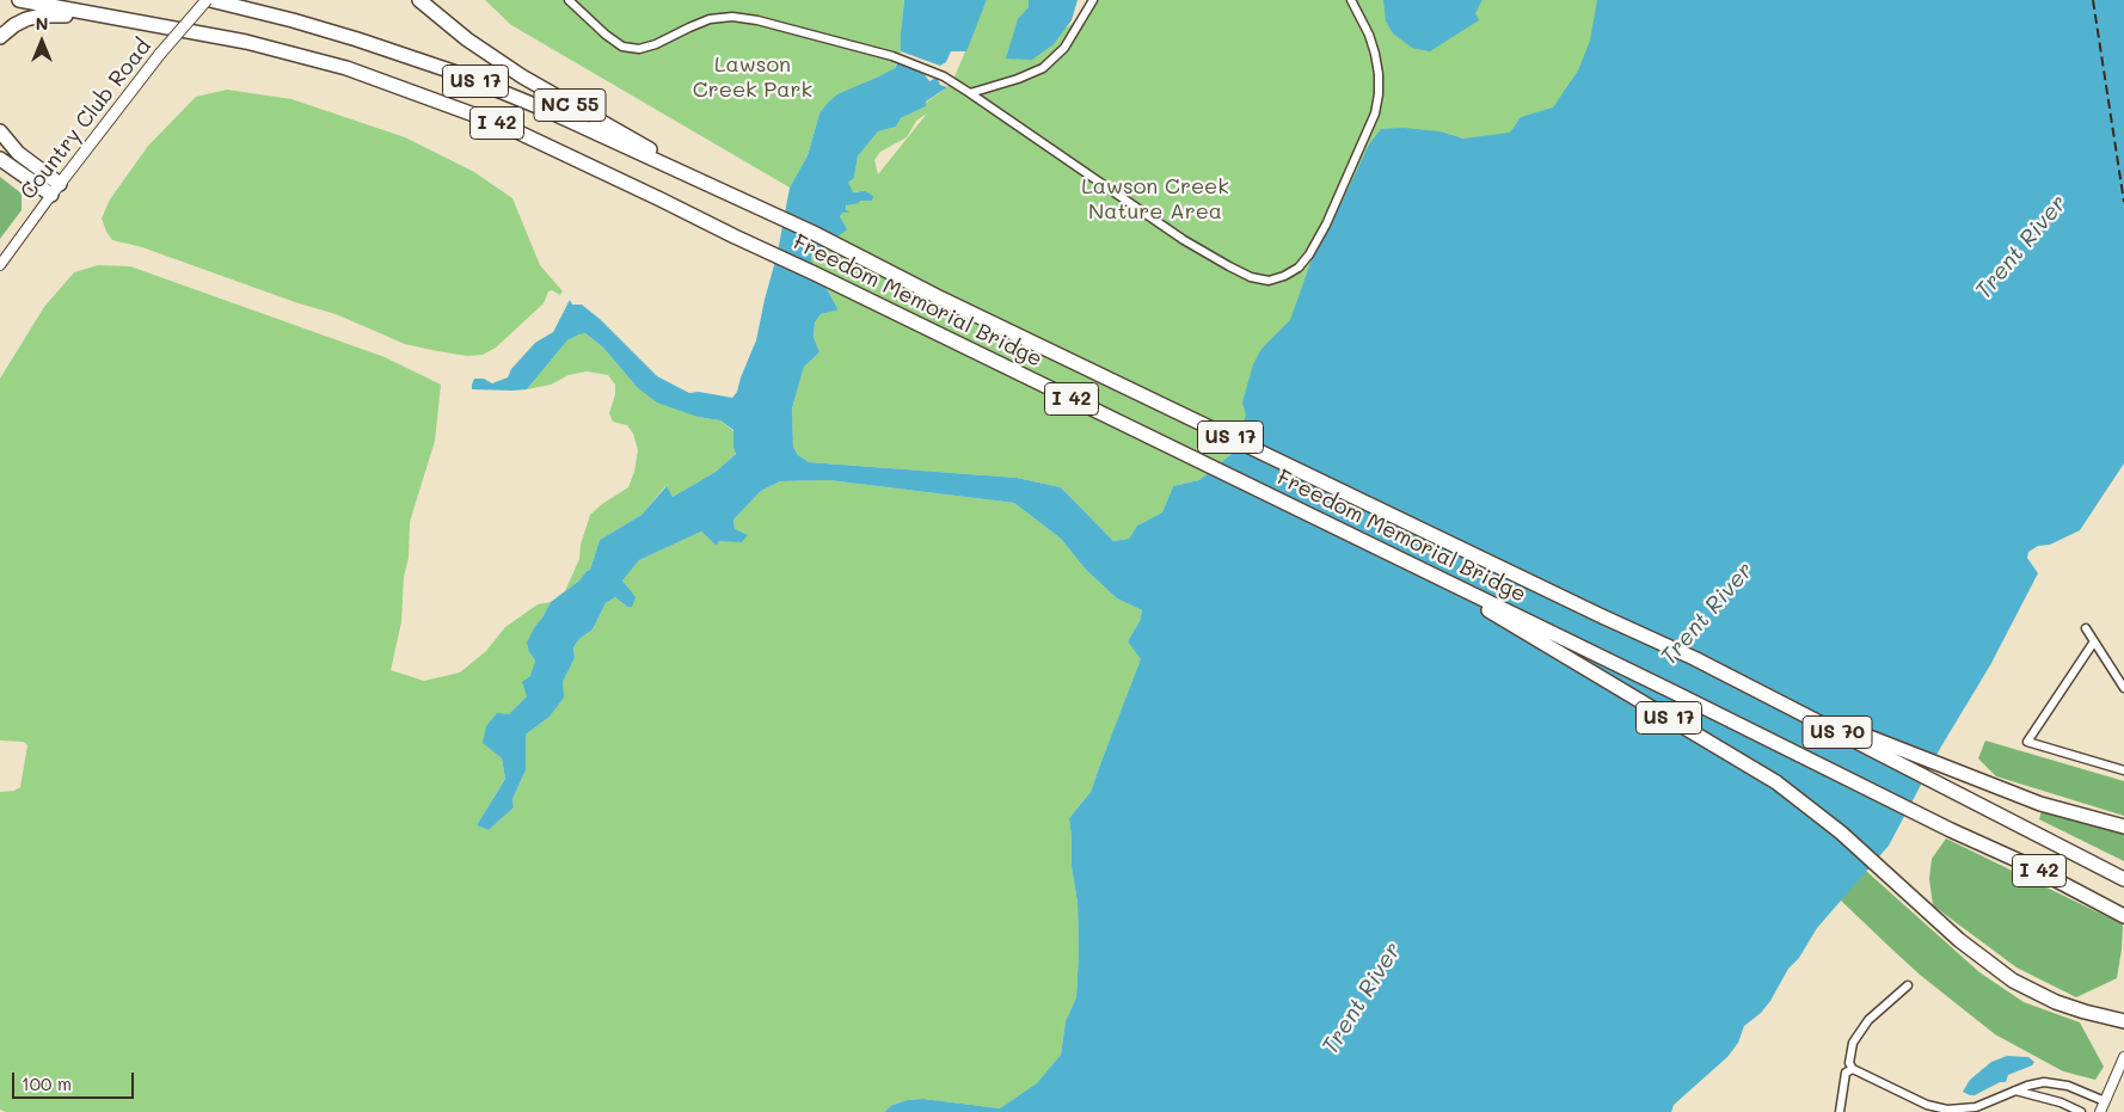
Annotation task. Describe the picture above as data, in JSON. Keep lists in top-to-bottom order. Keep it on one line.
{"streets":{"highway":["US 17","NC 55","I 42","Freedom Memorial Bridge","US 70"],"main road":["Country Club Road"]},"crossings":[["US 17","NC 55"],["US 17","Country Club Road"],["US 17","Freedom Memorial Bridge"],["NC 55","Freedom Memorial Bridge"],["I 42","Freedom Memorial Bridge"]],"water":["Trent River"],"parks":["Lawson Creek Park","Lawson Creek Nature Area"],"scale_bar":"100 m","north":"top"}
